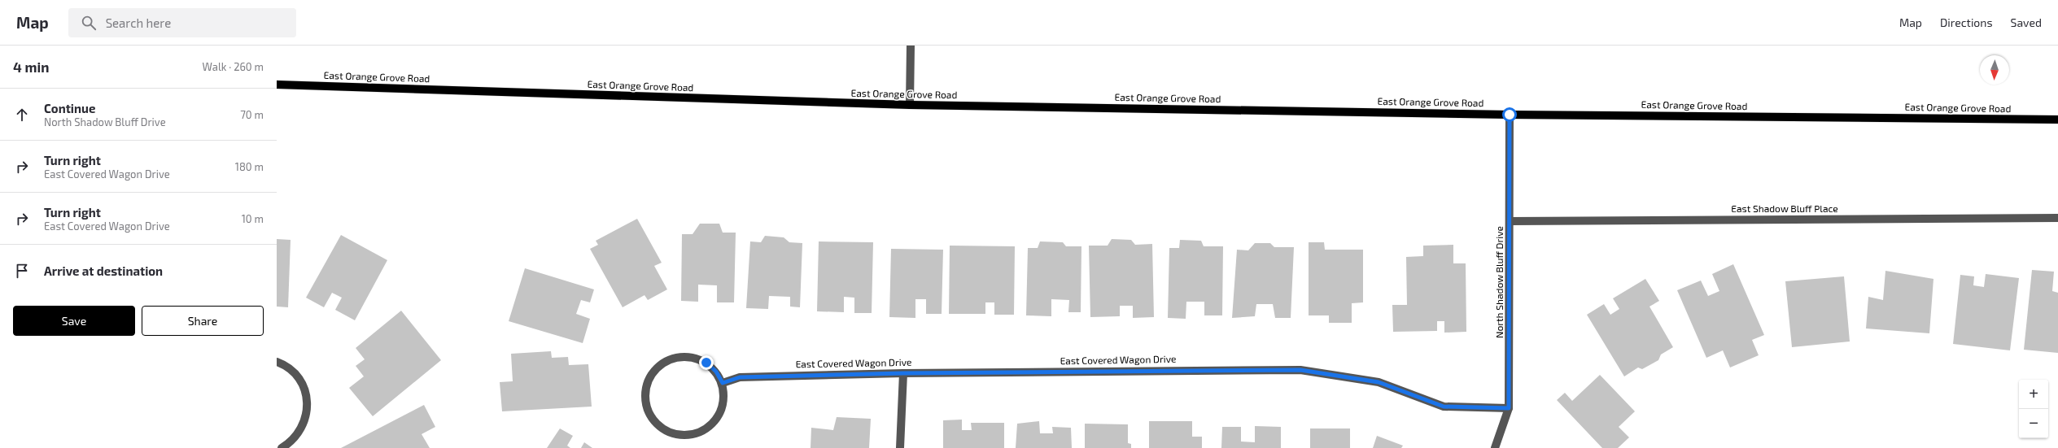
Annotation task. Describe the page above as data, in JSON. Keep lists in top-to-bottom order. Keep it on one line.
{"streets":{"main road":["East Orange Grove Road"],"street":["East Shadow Bluff Place","North Shadow Bluff Drive","East Covered Wagon Drive"]},"crossings":[["East Orange Grove Road","North Shadow Bluff Drive"],["East Shadow Bluff Place","North Shadow Bluff Drive"],["North Shadow Bluff Drive","East Covered Wagon Drive"]],"north":"bottom","page":{"header":"Map","search":"Search here","nav":["Map","Directions","Saved"],"heading":["4 min","Walk · 260 m"],"list":[["Continue","North Shadow Bluff Drive","70 m"],["Turn right","East Covered Wagon Drive","180 m"],["Turn right","East Covered Wagon Drive","10 m"],"Arrive at destination"],"buttons":["Save","Share"],"map_buttons":["+","−"]}}
